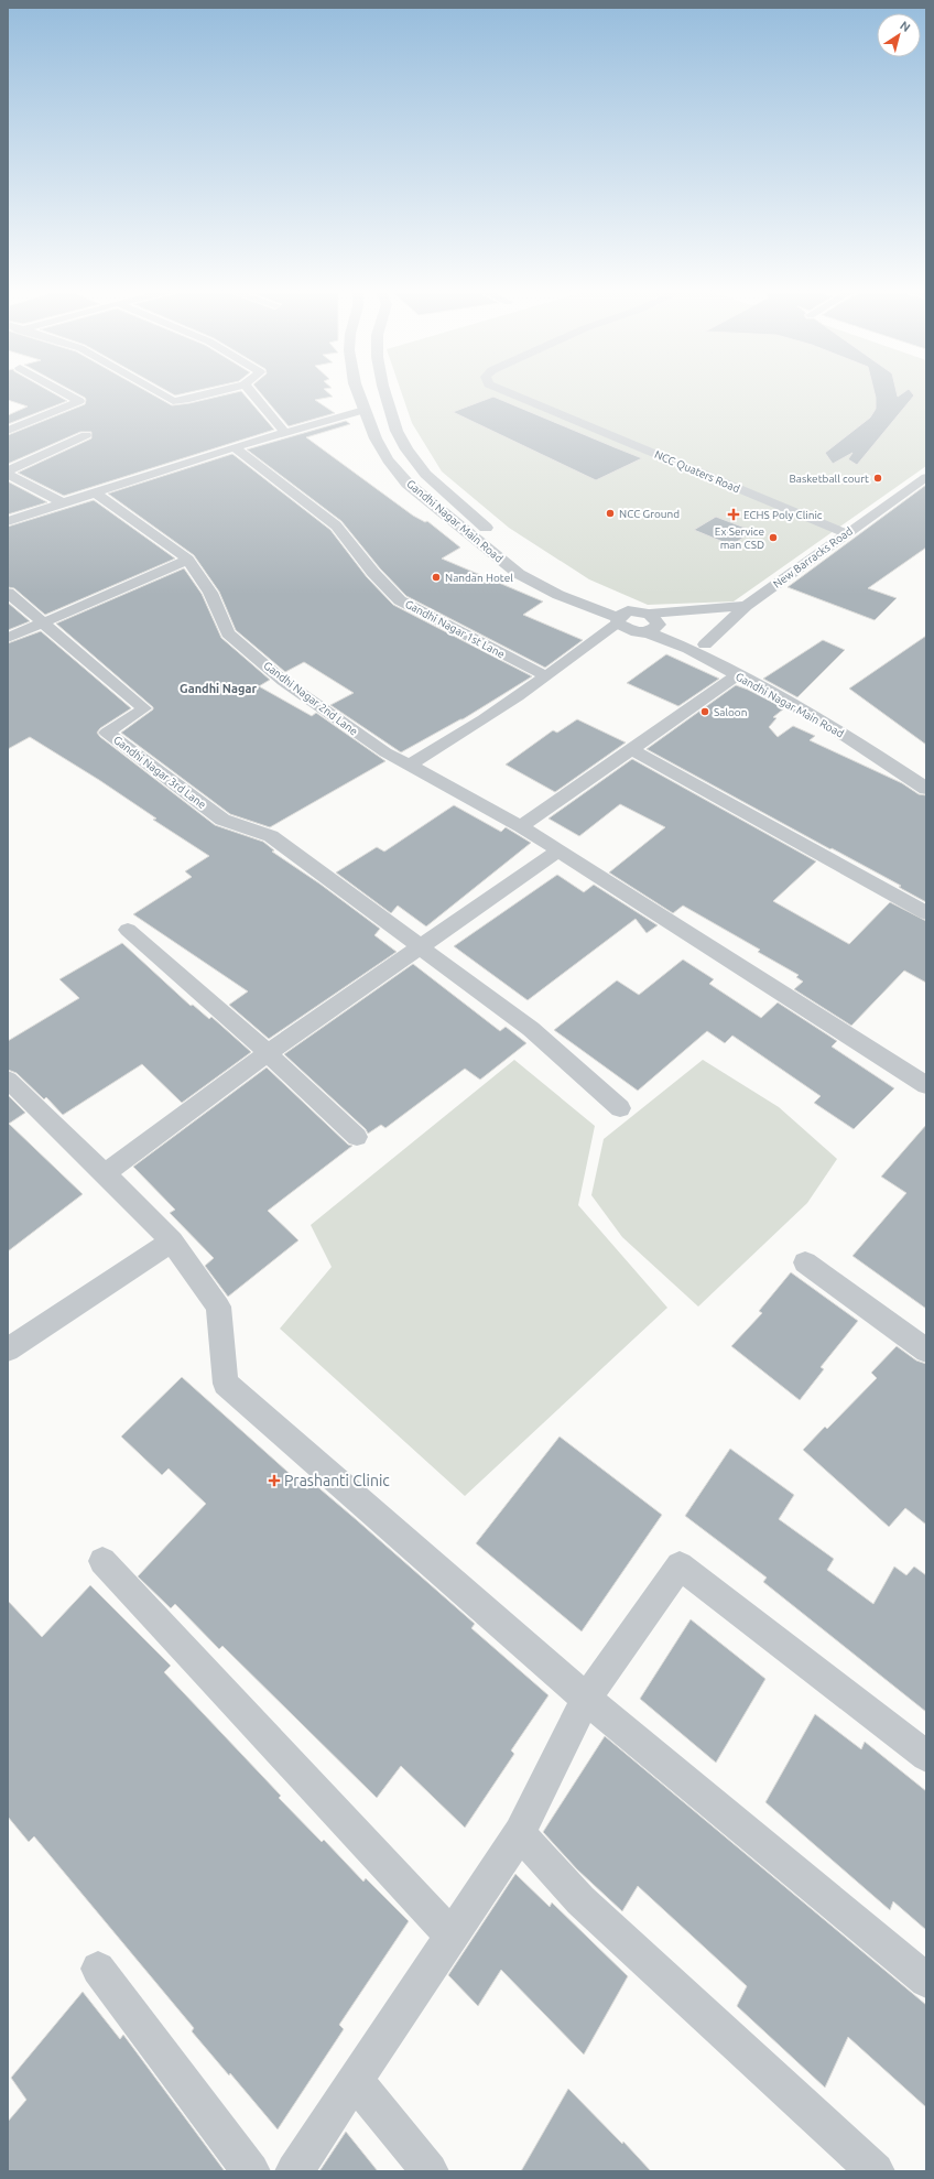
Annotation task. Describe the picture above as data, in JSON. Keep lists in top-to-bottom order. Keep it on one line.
{"streets":{"street":["NCC Quaters Road","Gandhi Nagar Main Road","New Barracks Road","Gandhi Nagar 1st Lane","Gandhi Nagar 2nd Lane","Gandhi Nagar 3rd Lane"]},"crossings":[["NCC Quaters Road","New Barracks Road"],["Gandhi Nagar Main Road","New Barracks Road"]],"districts":["Gandhi Nagar"],"places":{"other":["Basketball court","NCC Ground","Ex Service man CSD","Nandan Hotel","Saloon"],"health":["ECHS Poly Clinic","Prashanti Clinic"]},"north":"top right"}
